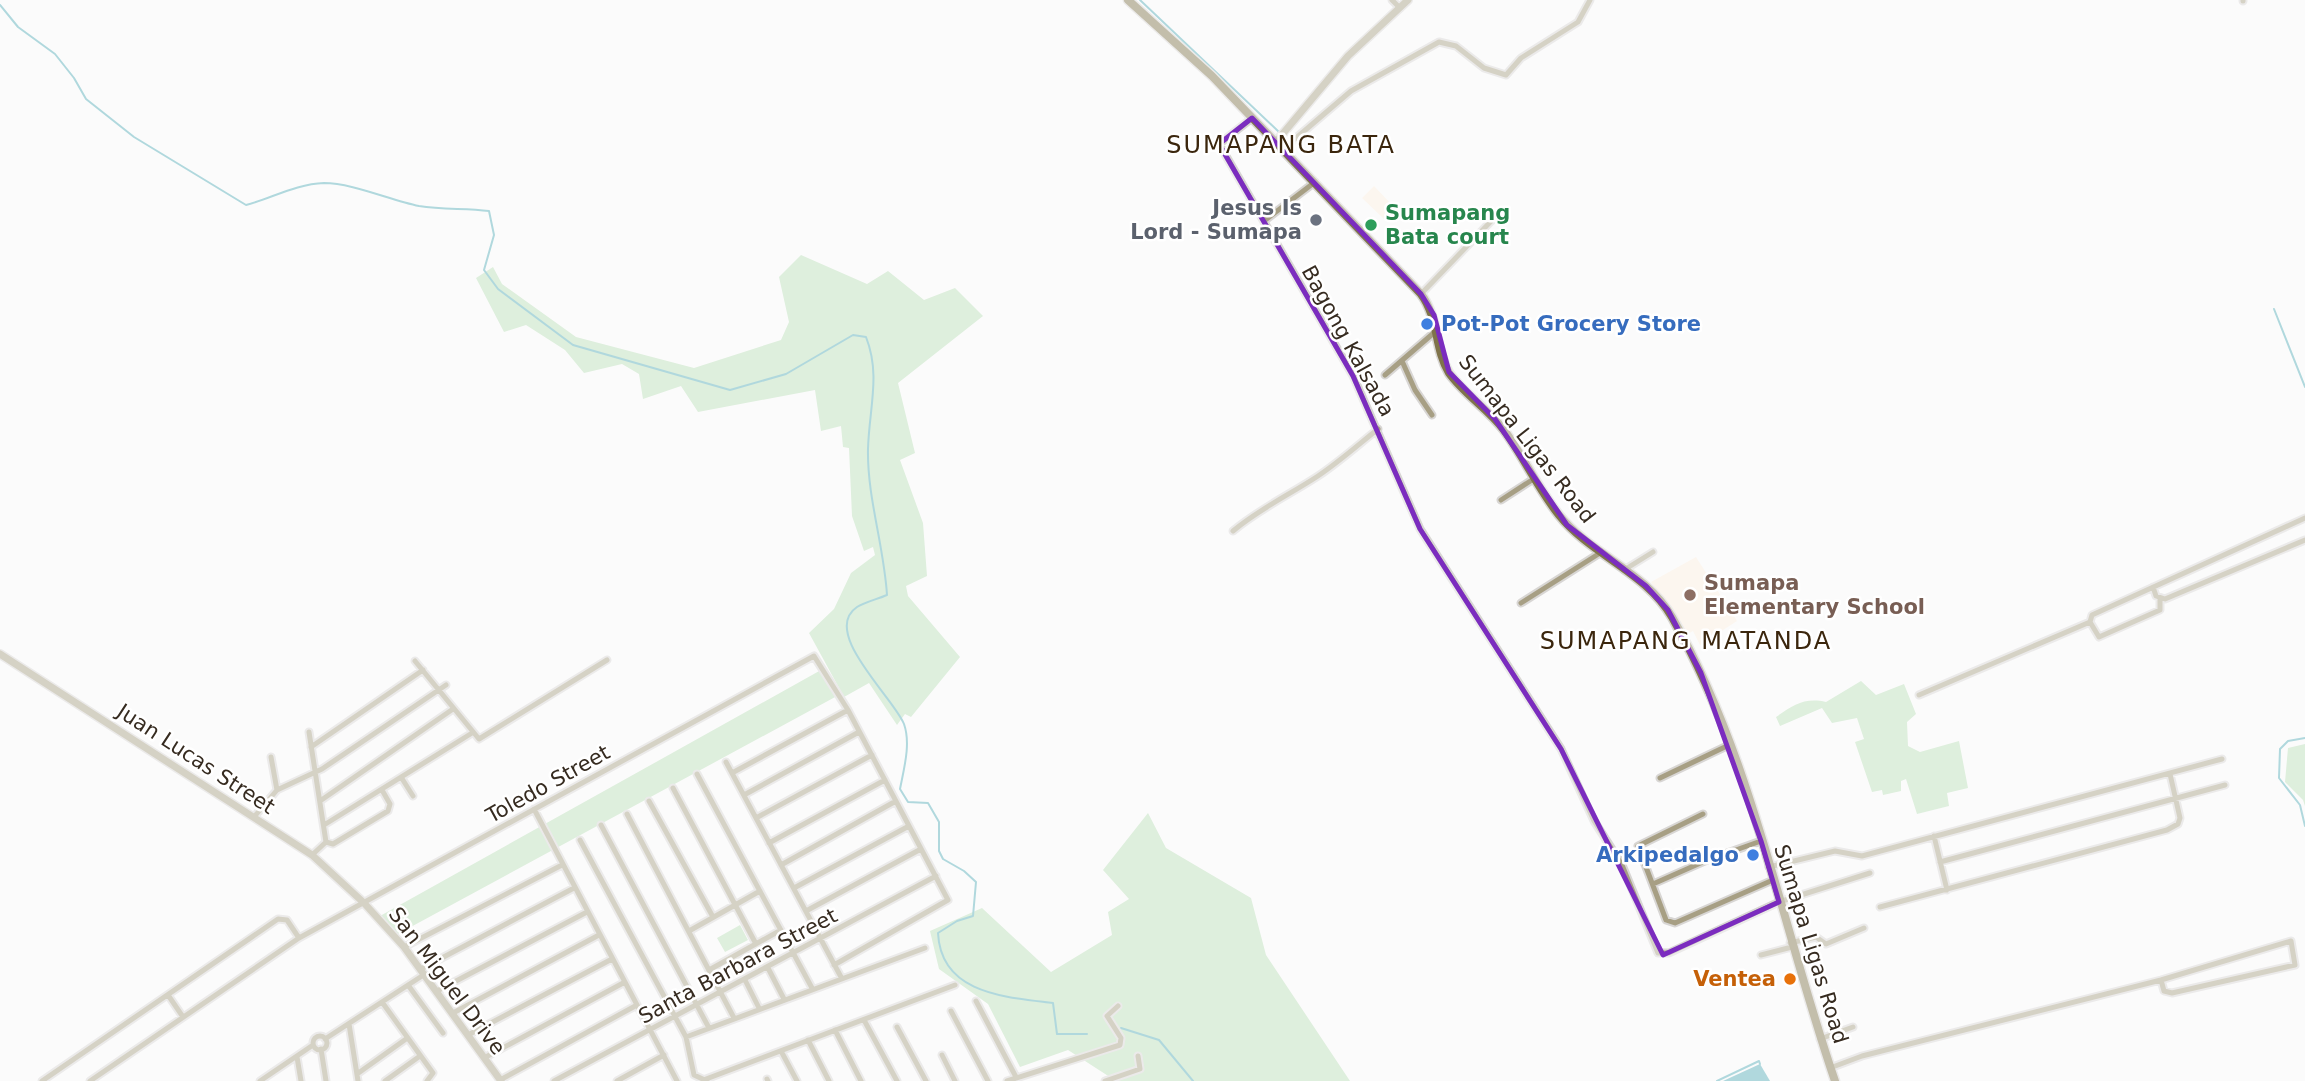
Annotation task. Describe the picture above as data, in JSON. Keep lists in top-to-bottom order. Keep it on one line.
{"streets":{"main road":["Sumapa Ligas Road"],"street":["Bagong Kalsada","Juan Lucas Street","Toledo Street","Santa Barbara Street","San Miguel Drive"]},"crossings":[["Bagong Kalsada","Sumapa Ligas Road"],["Juan Lucas Street","Toledo Street"],["Juan Lucas Street","San Miguel Drive"],["Toledo Street","San Miguel Drive"]],"districts":["SUMAPANG BATA","SUMAPANG MATANDA"],"places":["Jesus Is Lord - Sumapa","Sumapang Bata court","Pot-Pot Grocery Store","Sumapa Elementary School","Arkipedalgo","Ventea"]}
